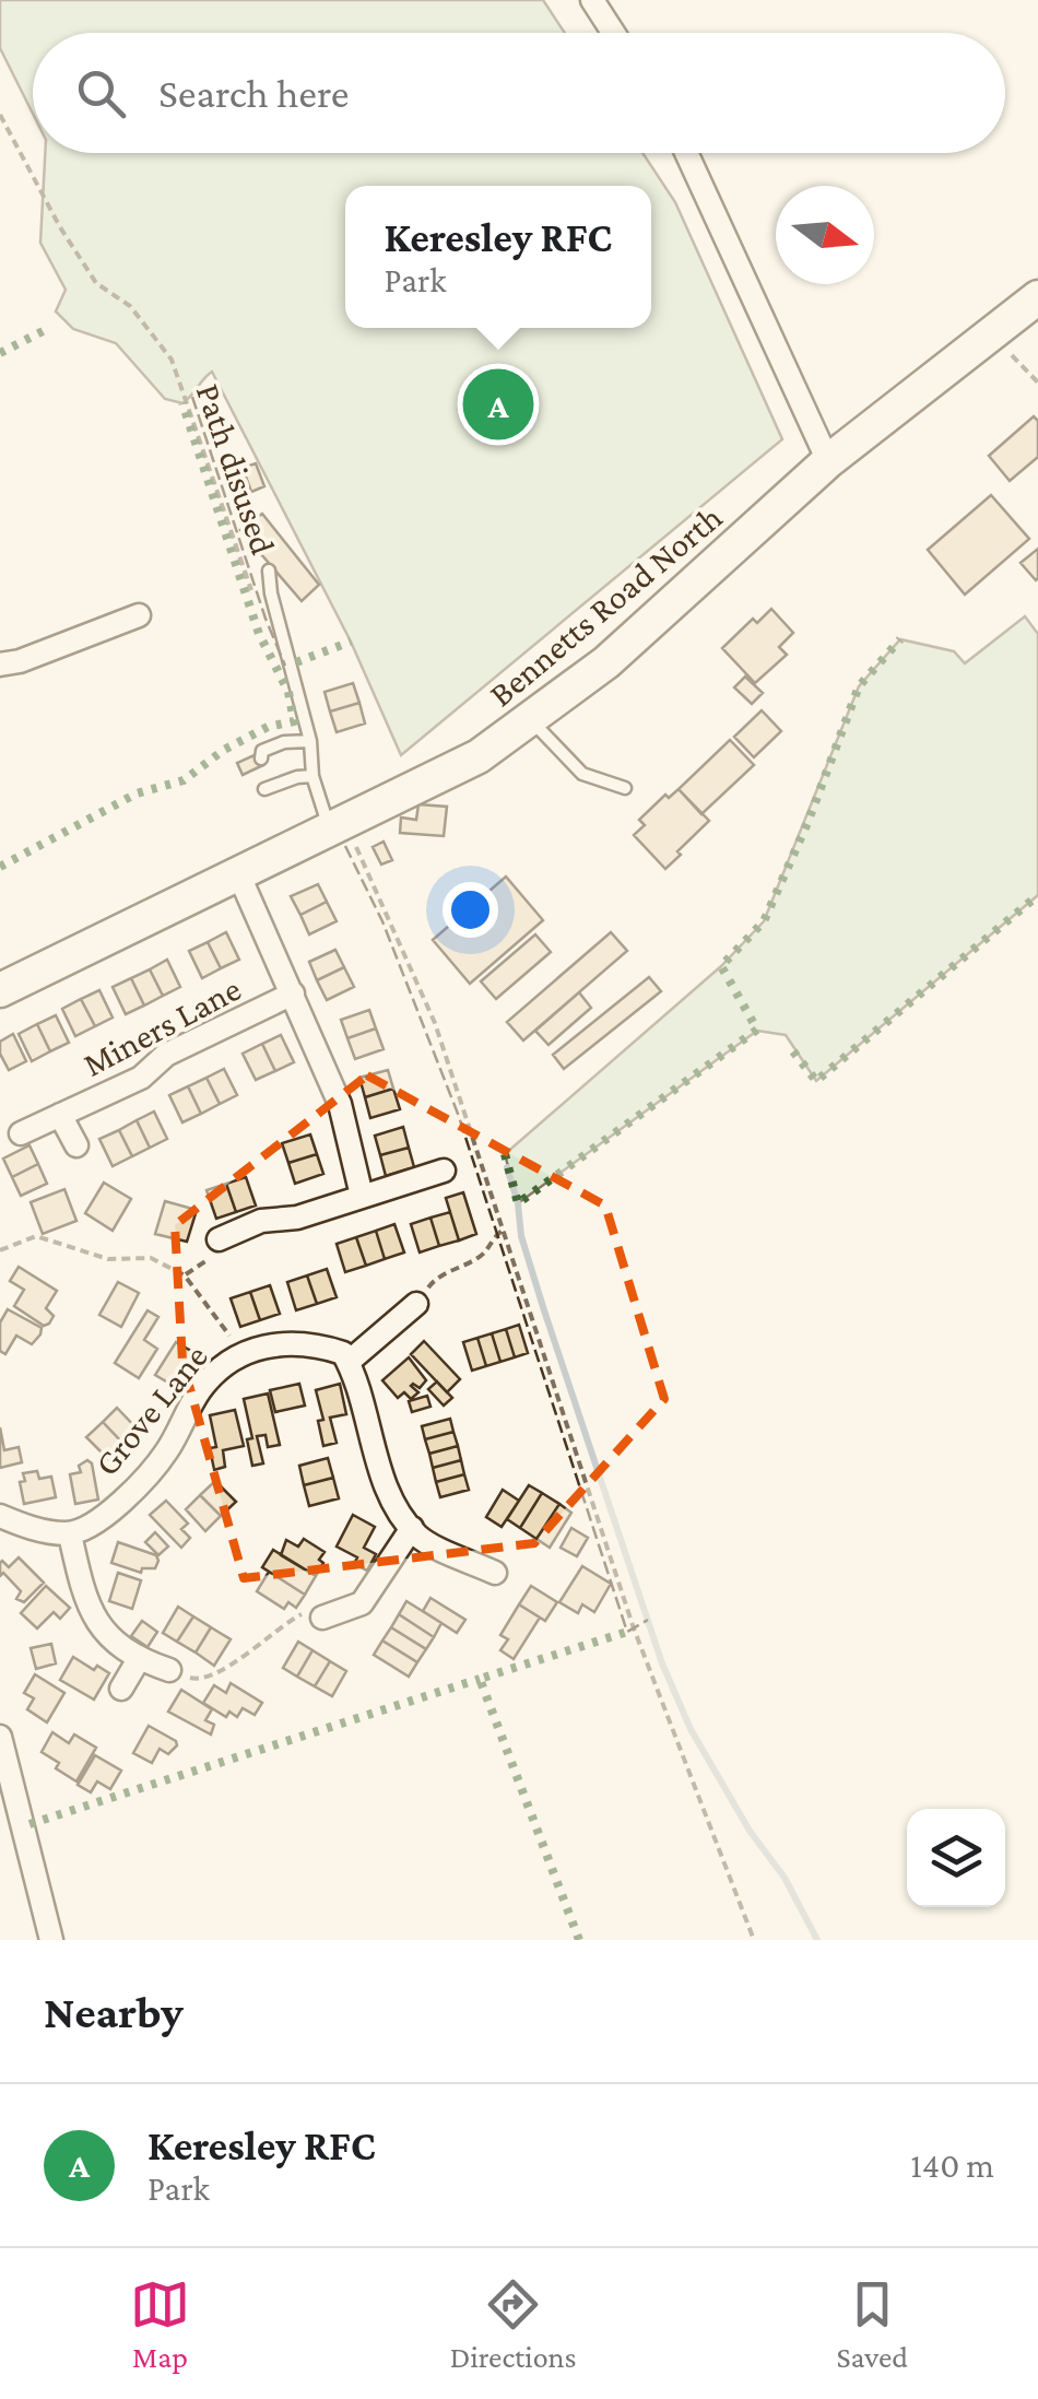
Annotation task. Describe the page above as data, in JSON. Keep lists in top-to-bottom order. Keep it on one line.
{"streets":{"street":["Bennetts Road North","Miners Lane","Grove Lane"],"path":["Path disused"]},"crossings":[["Bennetts Road North","Miners Lane"]],"north":"right","page":{"search":"Search here","popup":["Keresley RFC","Park"],"pins":"A","heading":"Nearby","list":[{"mark":"A","name":"Keresley RFC","note":"Park","value":"140 m"}],"nav":["Map","Directions","Saved"]}}
